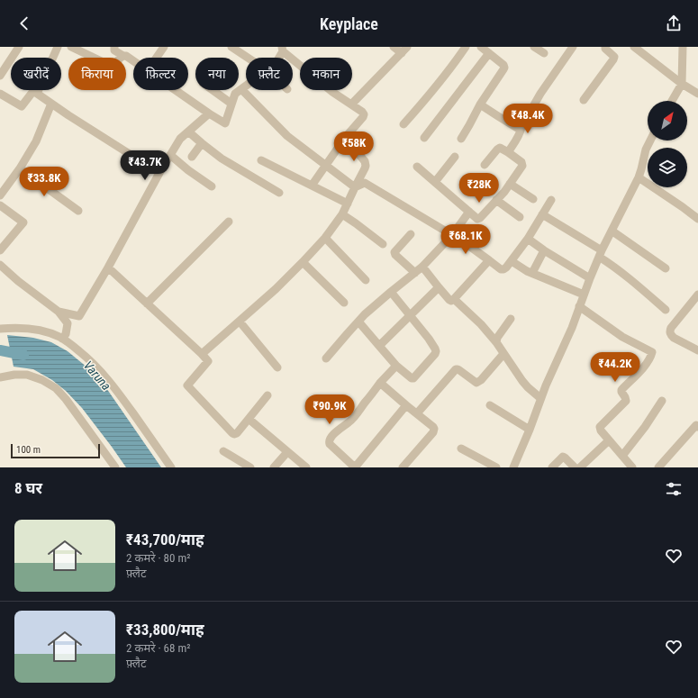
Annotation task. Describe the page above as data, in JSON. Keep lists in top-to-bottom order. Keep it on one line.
{"water":["Varuna"],"scale_bar":"100 m","north":"top right","page":{"header":"Keyplace","chip":["खरीदें","किराया","फ़िल्टर","नया","फ़्लैट","मकान"],"price":["₹48.4K","₹58K","₹43.7K","₹33.8K","₹28K","₹68.1K","₹44.2K","₹90.9K"],"scale":"100 m","heading":"8 घर","list":[{"name":"₹43,700/माह","note":"2 कमरे · 80 m² · फ़्लैट"},{"name":"₹33,800/माह","note":"2 कमरे · 68 m² · फ़्लैट"}]}}
